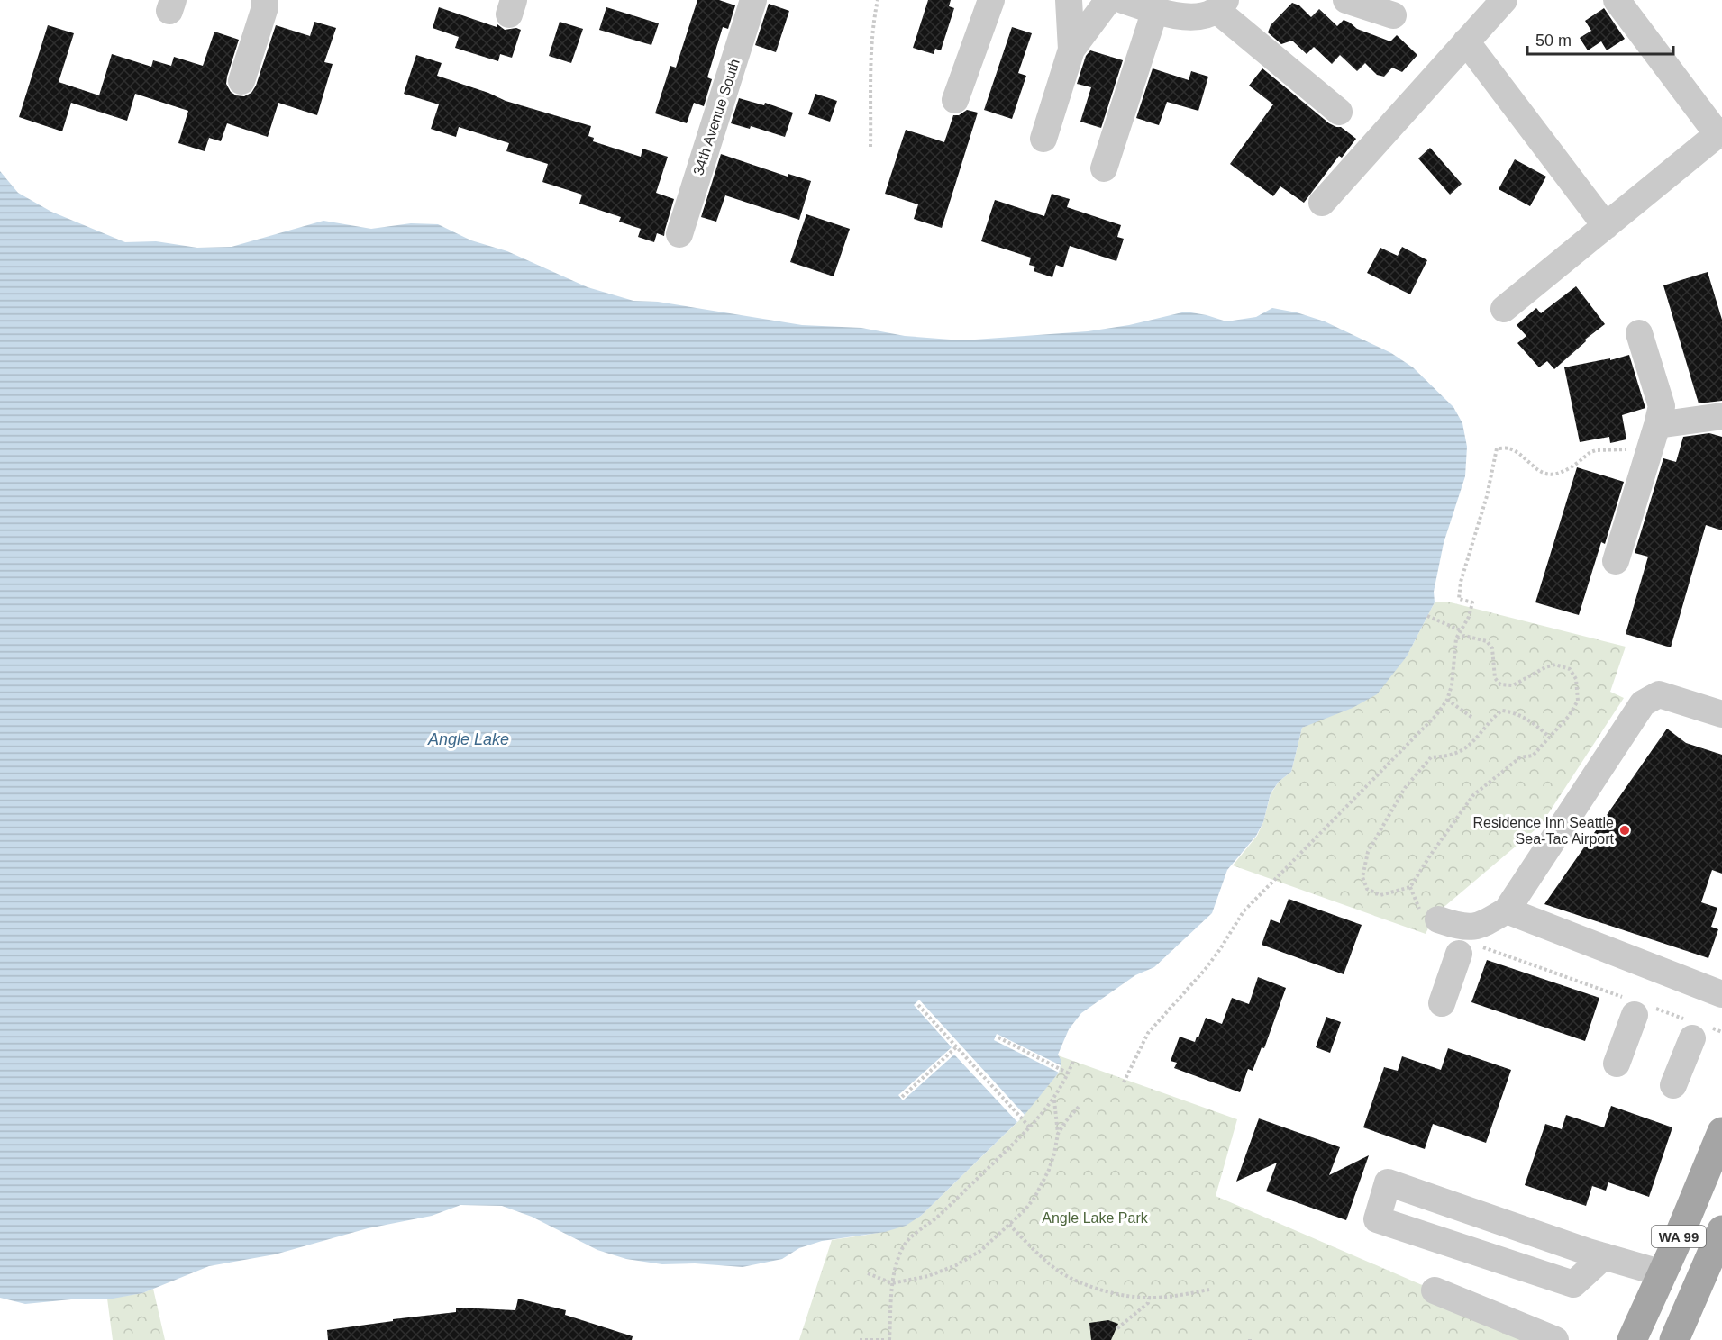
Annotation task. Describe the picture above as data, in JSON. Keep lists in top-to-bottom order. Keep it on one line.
{"streets":{"main road":["WA 99"],"street":["34th Avenue South"]},"water":["Angle Lake"],"parks":["Angle Lake Park"],"places":["Residence Inn Seattle Sea-Tac Airport"],"scale_bar":"50 m"}
